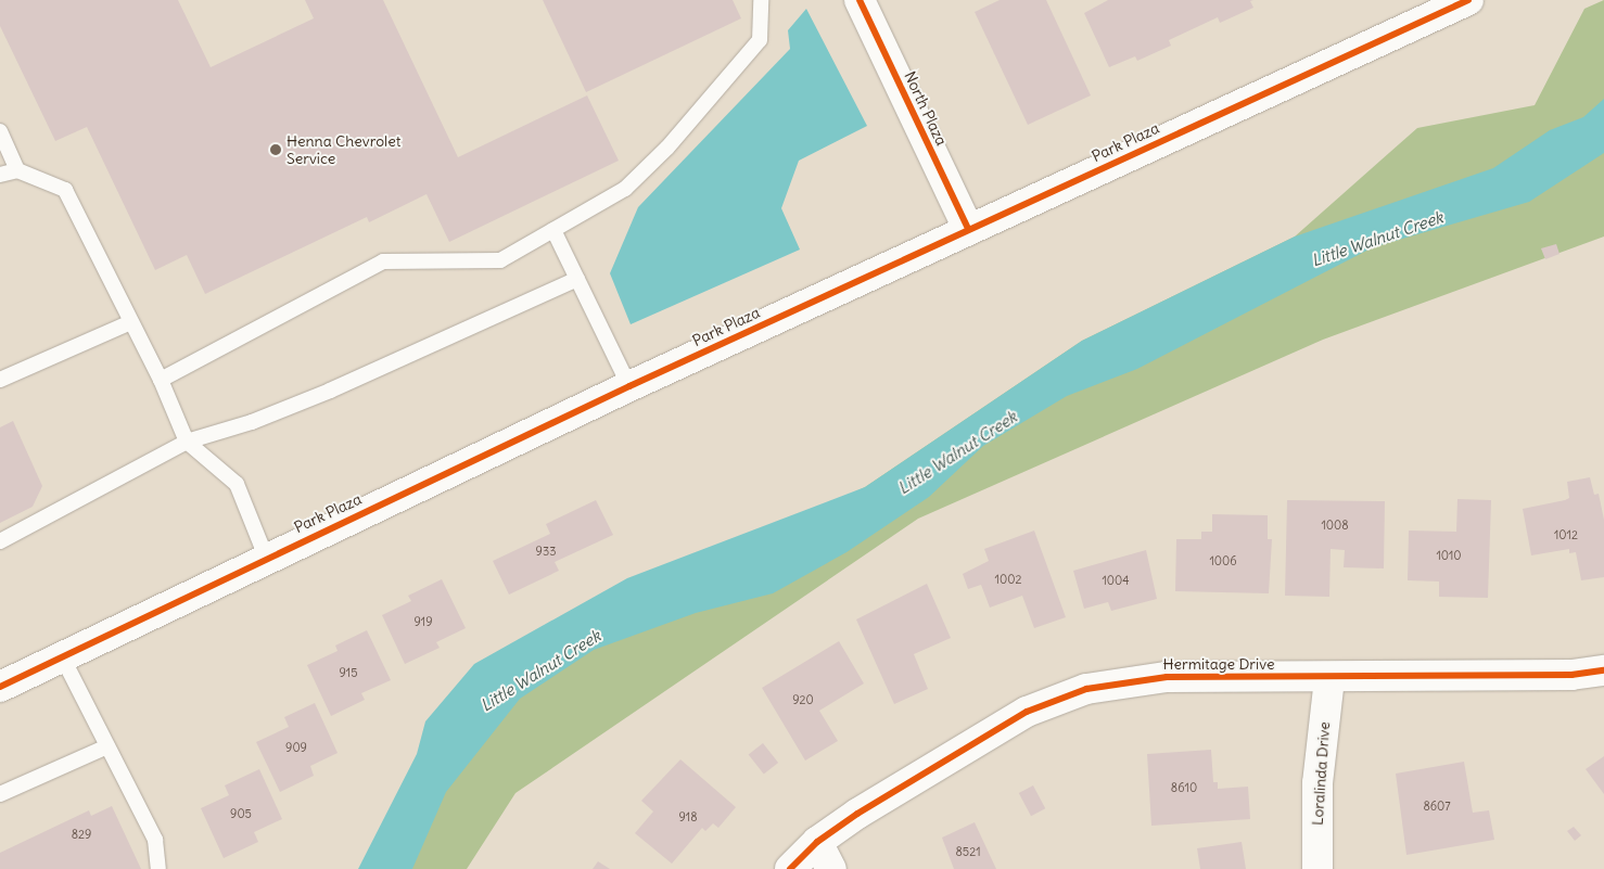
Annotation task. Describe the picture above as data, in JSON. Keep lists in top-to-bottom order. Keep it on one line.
{"streets":{"street":["North Plaza","Park Plaza","Hermitage Drive","Loralinda Drive"]},"crossings":[["North Plaza","Park Plaza"],["Hermitage Drive","Loralinda Drive"]],"water":["Little Walnut Creek"],"places":["Henna Chevrolet Service"],"house_numbers":["1008","1012","933","1010","1006","1002","1004","919","915","920","909","8610","8607","905","918","829","8521"]}
